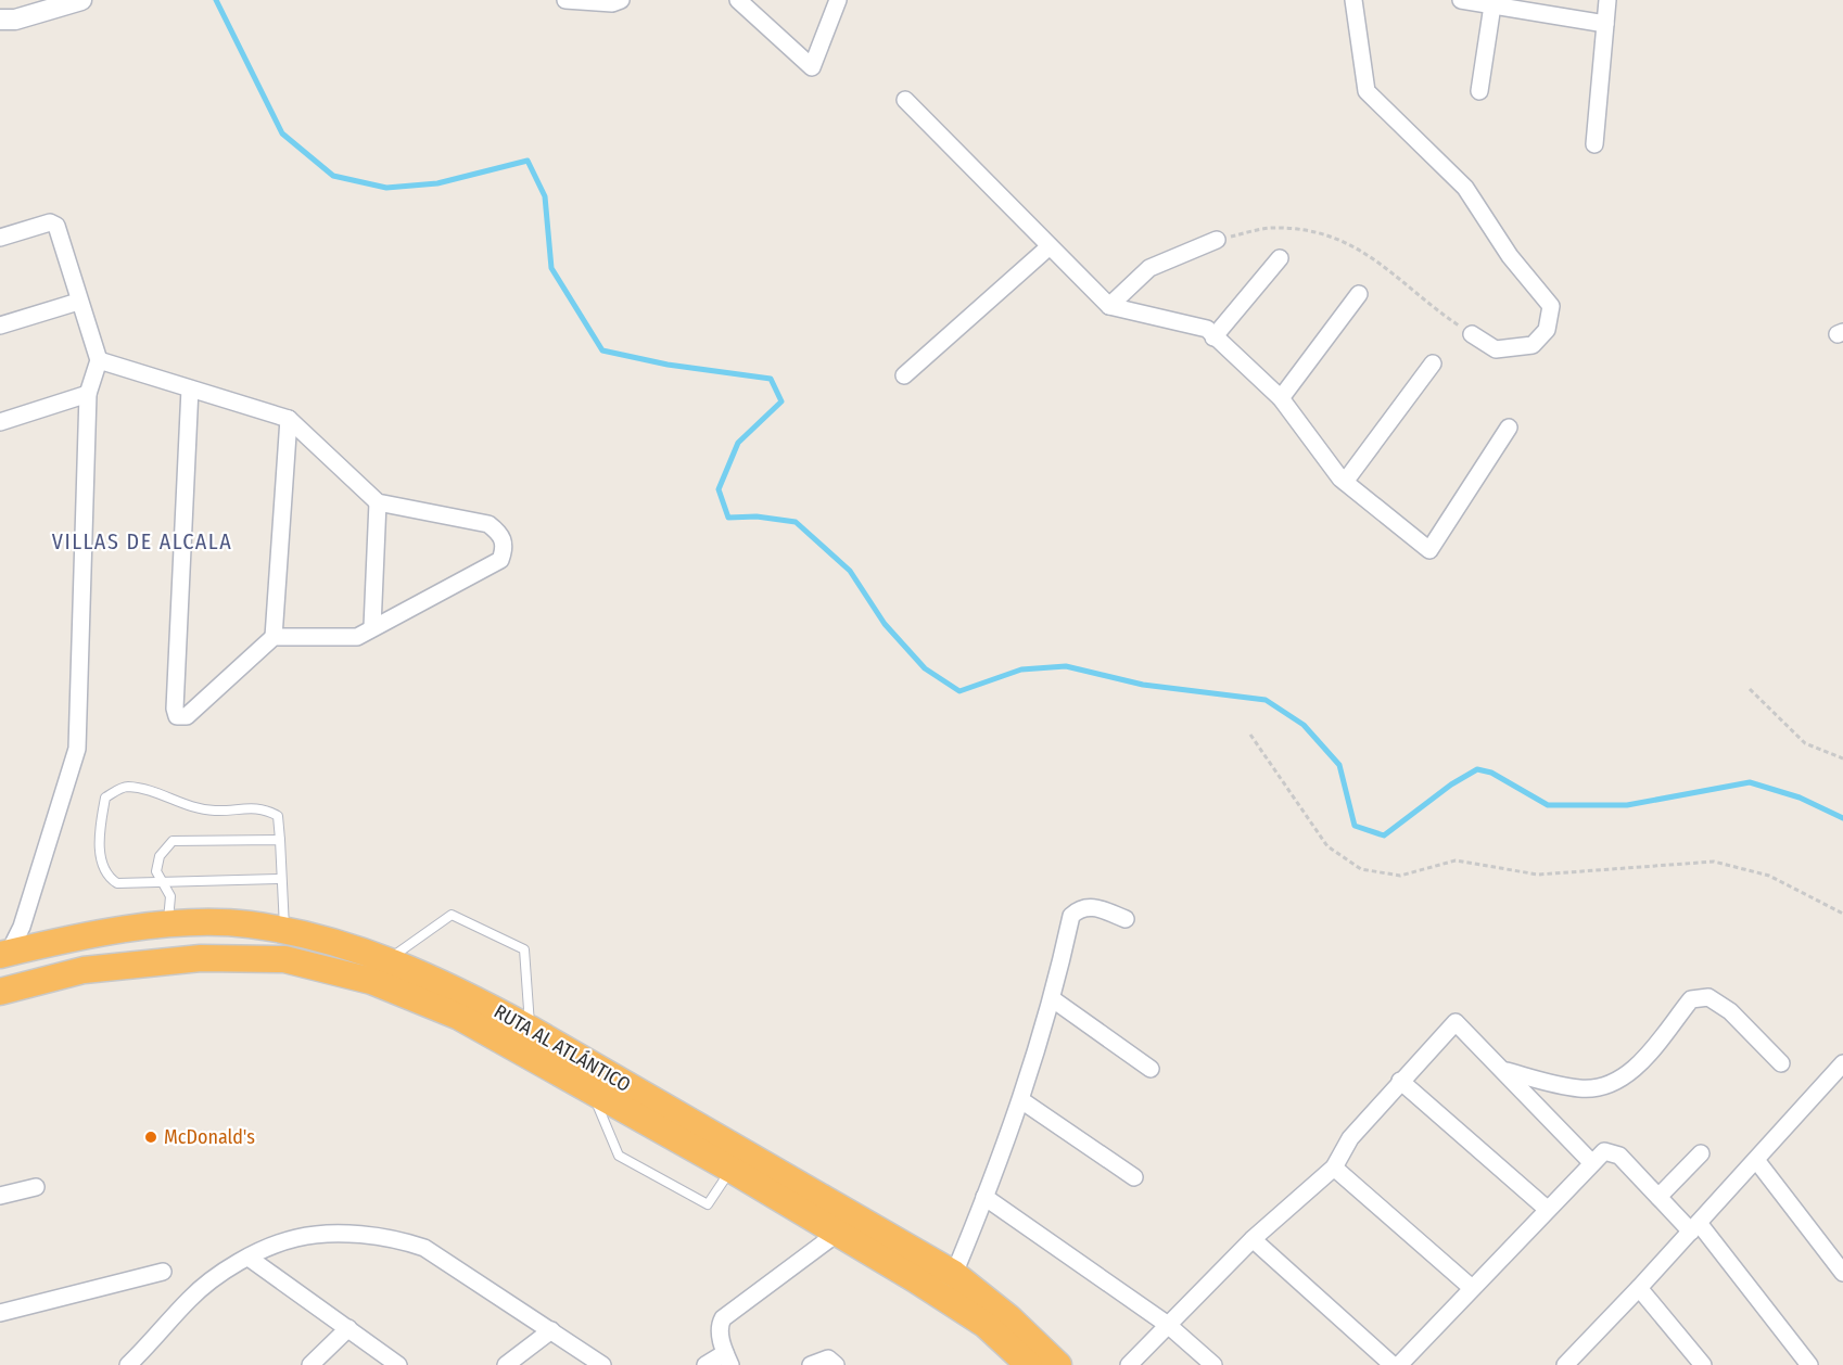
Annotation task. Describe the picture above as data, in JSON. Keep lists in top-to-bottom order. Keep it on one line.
{"streets":{"highway":["RUTA AL ATLÁNTICO"]},"districts":["VILLAS DE ALCALA"],"places":["McDonald's"]}
